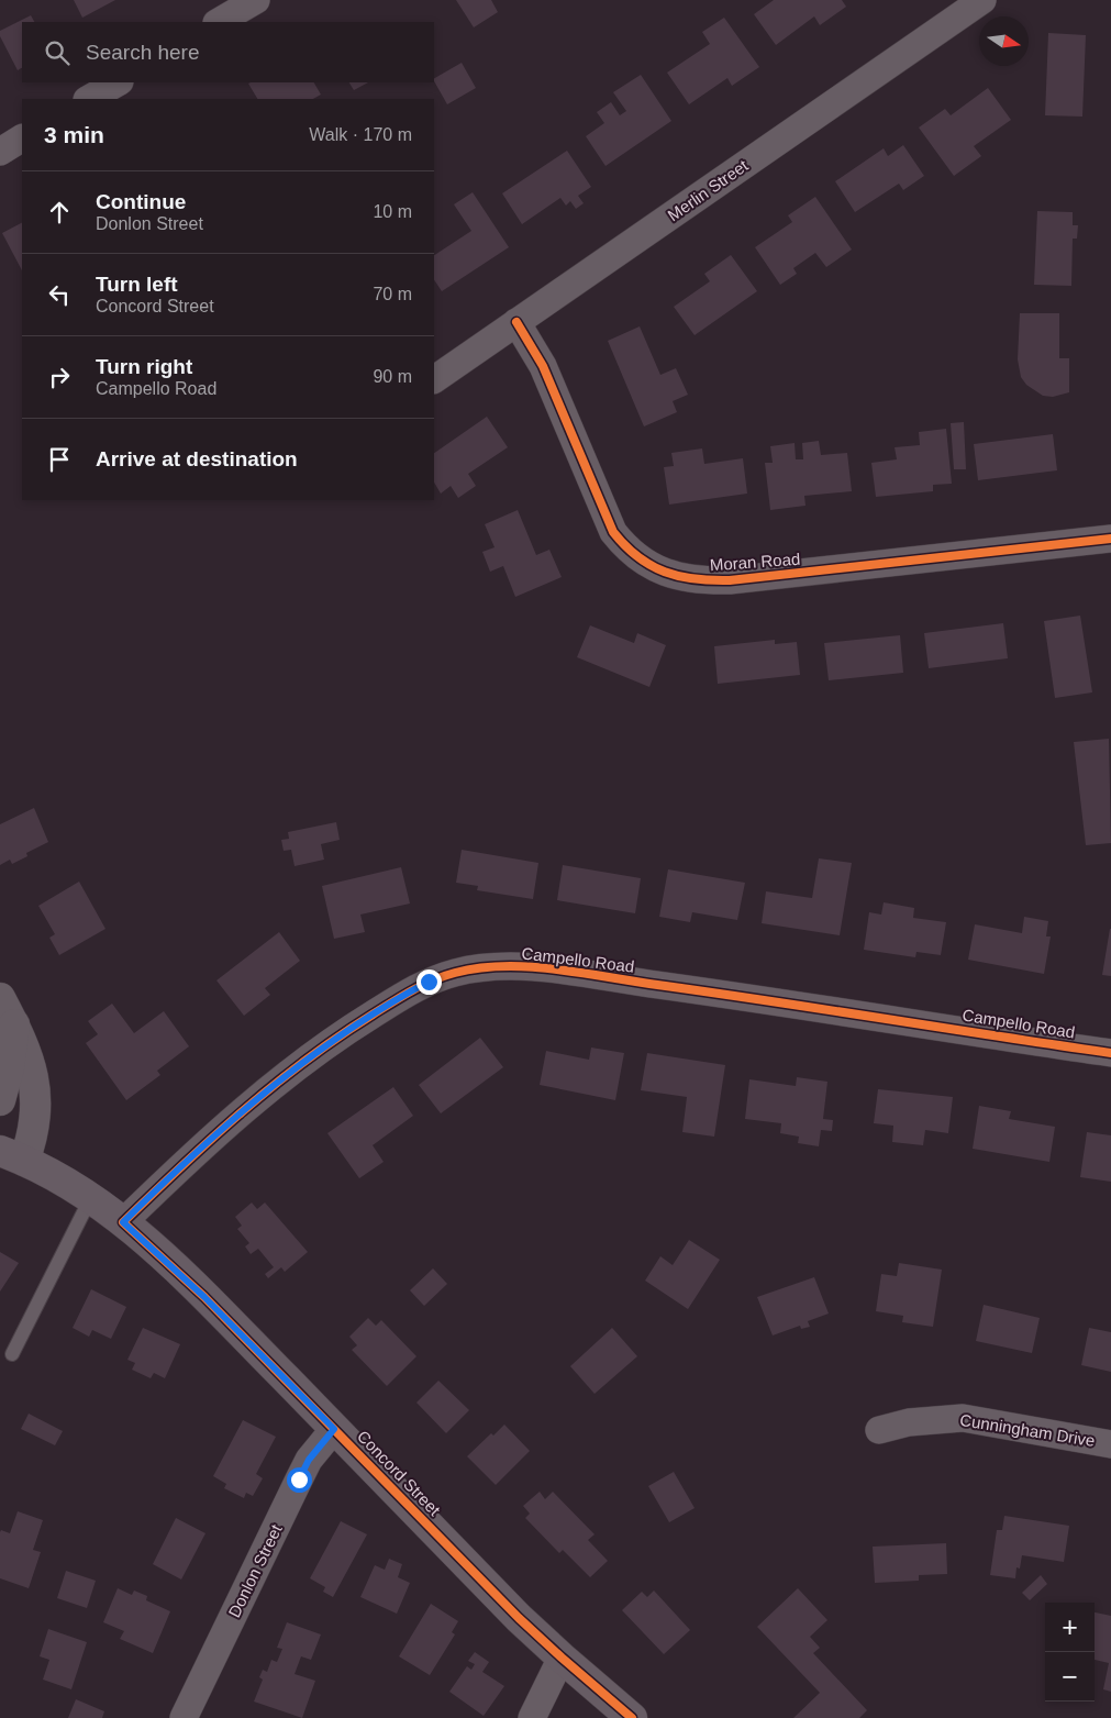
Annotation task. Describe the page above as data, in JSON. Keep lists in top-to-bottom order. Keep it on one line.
{"streets":{"main road":["Concord Street"],"street":["Merlin Street","Moran Road","Campello Road","Cunningham Drive","Donlon Street"]},"crossings":[["Merlin Street","Moran Road"],["Campello Road","Concord Street"],["Concord Street","Donlon Street"]],"north":"right","page":{"search":"Search here","heading":["3 min","Walk · 170 m"],"list":[["Continue","Donlon Street","10 m"],["Turn left","Concord Street","70 m"],["Turn right","Campello Road","90 m"],"Arrive at destination"],"map_buttons":["+","−"]}}
